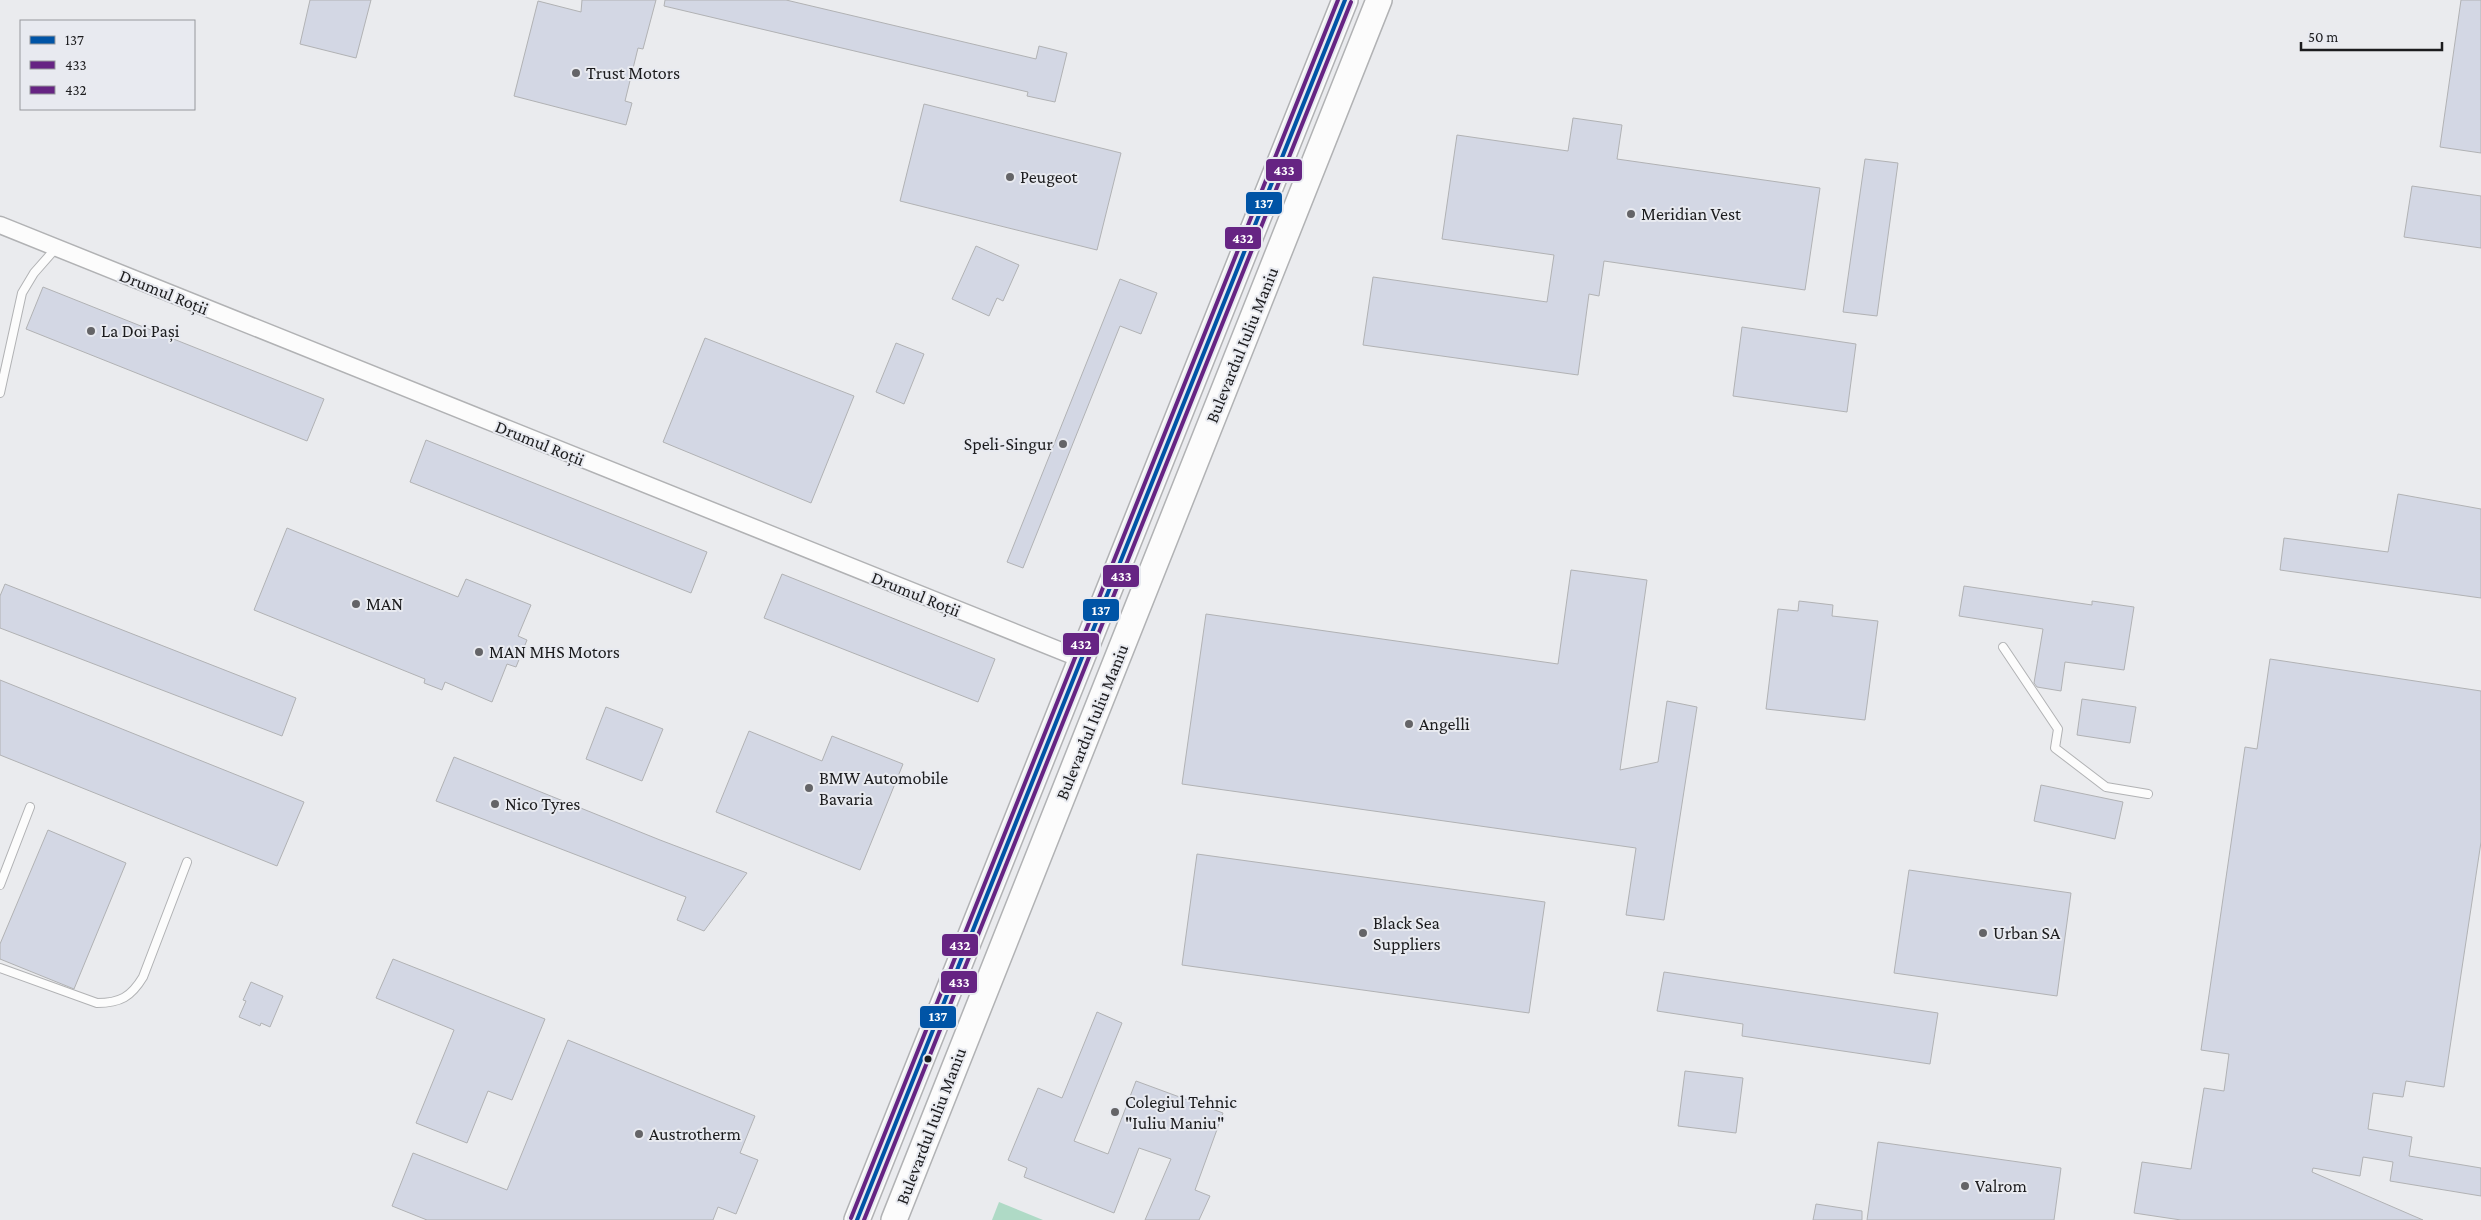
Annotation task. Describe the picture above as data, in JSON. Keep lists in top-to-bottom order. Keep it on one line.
{"streets":{"main road":["Bulevardul Iuliu Maniu"],"street":["Drumul Roții"]},"crossings":[["Drumul Roții","Bulevardul Iuliu Maniu"]],"places":["Trust Motors","Peugeot","Meridian Vest","La Doi Pași","Speli-Singur","MAN","MAN MHS Motors","Angelli","BMW Automobile Bavaria","Nico Tyres","Black Sea Suppliers","Urban SA","Colegiul Tehnic \"Iuliu Maniu\"","Austrotherm","Valrom"],"lines":["transit line 137","transit line 432","transit line 433"],"legend":["137","433","432"],"scale_bar":"50 m"}
